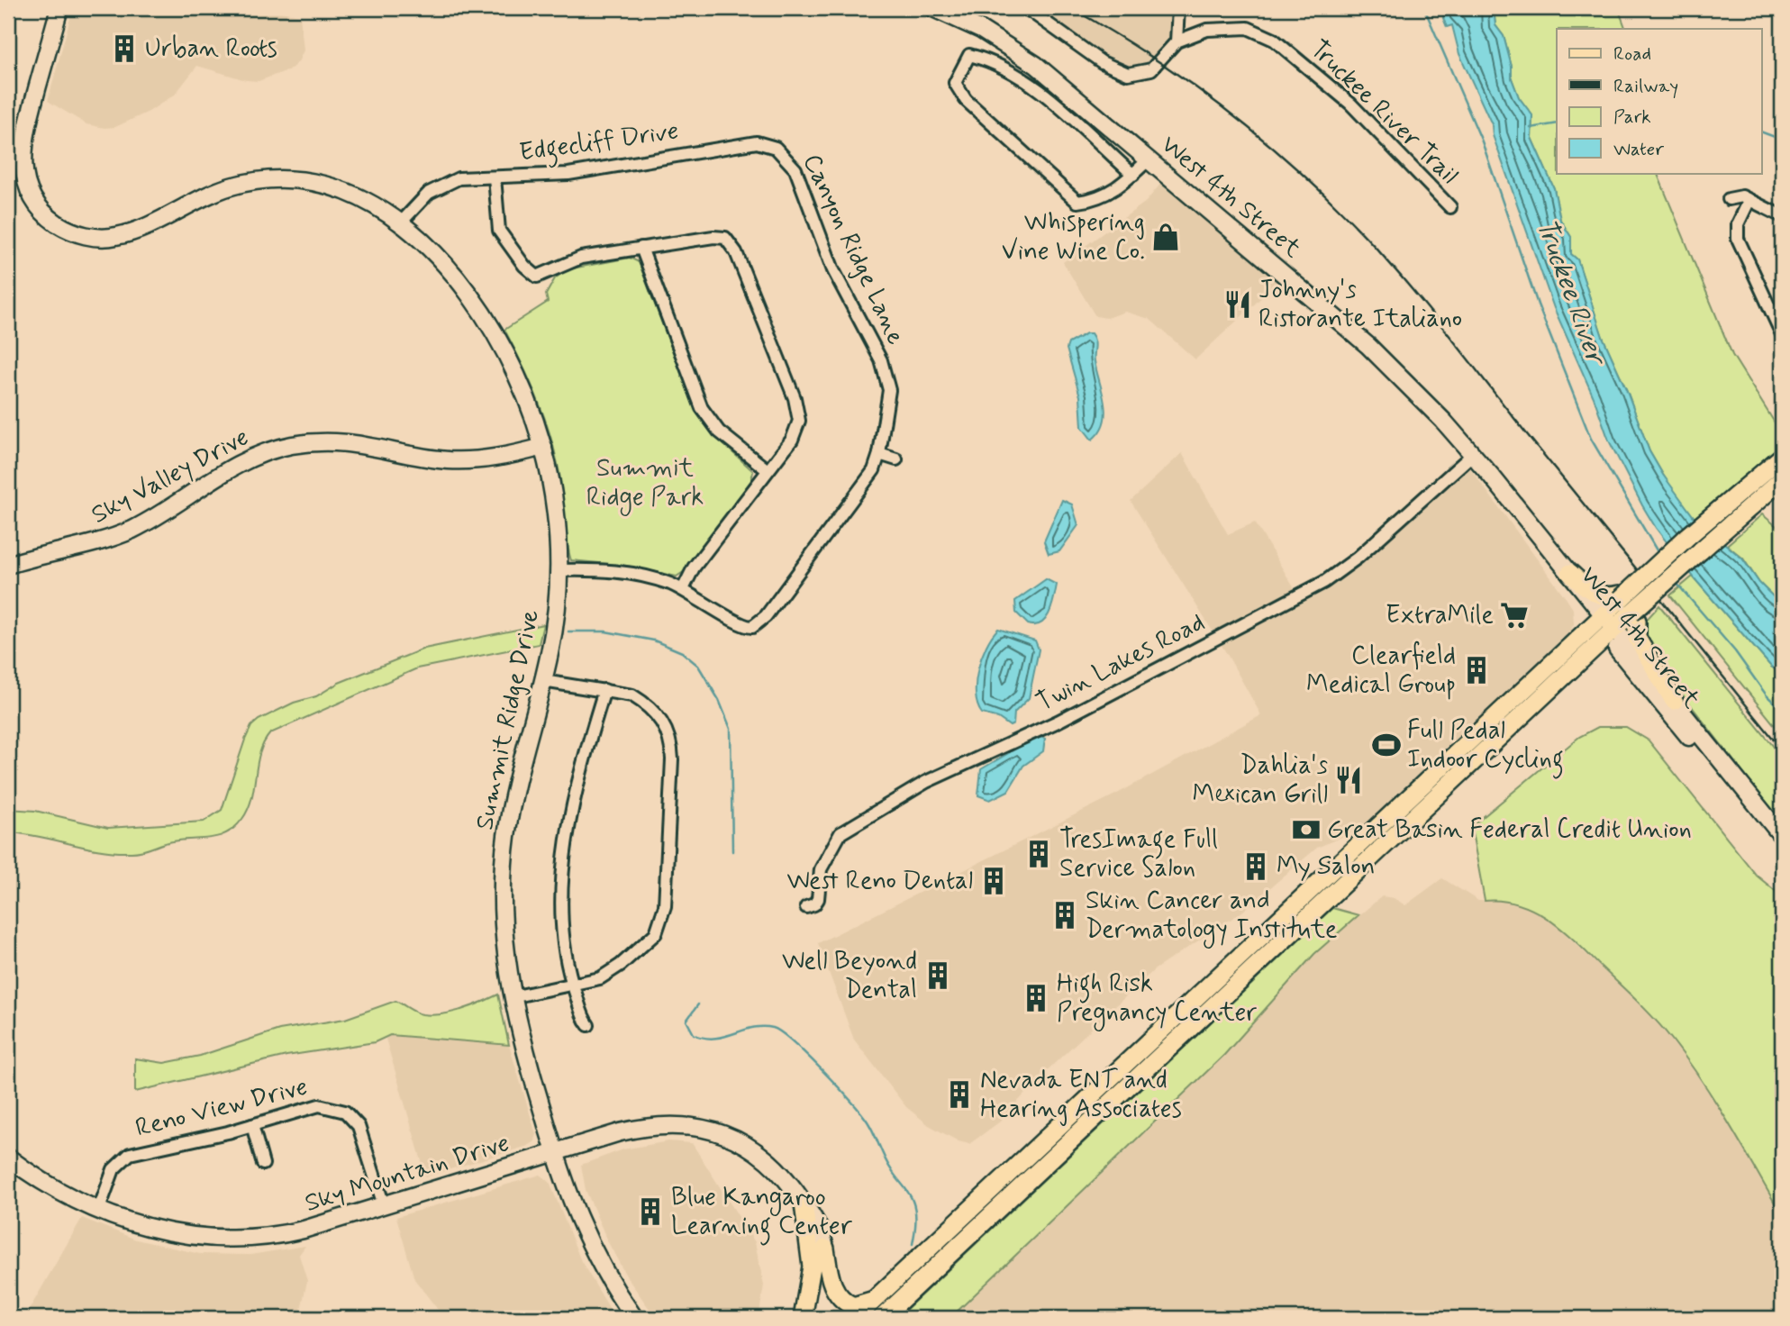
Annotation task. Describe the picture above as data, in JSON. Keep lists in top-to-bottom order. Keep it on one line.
{"streets":{"street":["Truckee River Trail","Edgecliff Drive","West 4th Street","Canyon Ridge Lane","Sky Valley Drive","Twin Lakes Road","Summit Ridge Drive","Reno View Drive","Sky Mountain Drive"]},"crossings":[["Edgecliff Drive","Canyon Ridge Lane"],["Edgecliff Drive","Summit Ridge Drive"],["West 4th Street","Twin Lakes Road"],["Sky Valley Drive","Summit Ridge Drive"],["Summit Ridge Drive","Sky Mountain Drive"],["Reno View Drive","Sky Mountain Drive"]],"water":["Truckee River"],"parks":["Summit Ridge Park"],"places":{"building":["Urban Roots","Clearfield Medical Group","TresImage Full Service Salon","My Salon","West Reno Dental","Skin Cancer and Dermatology Institute","Well Beyond Dental","High Risk Pregnancy Center","Nevada ENT and Hearing Associates","Blue Kangaroo Learning Center"],"shop":["Whispering Vine Wine Co."],"restaurant":["Johnny's Ristorante Italiano","Dahlia's Mexican Grill"],"supermarket":["ExtraMile"],"sports":["Full Pedal Indoor Cycling"],"bank":["Great Basin Federal Credit Union"]},"legend":["Road","Railway","Park","Water"]}
